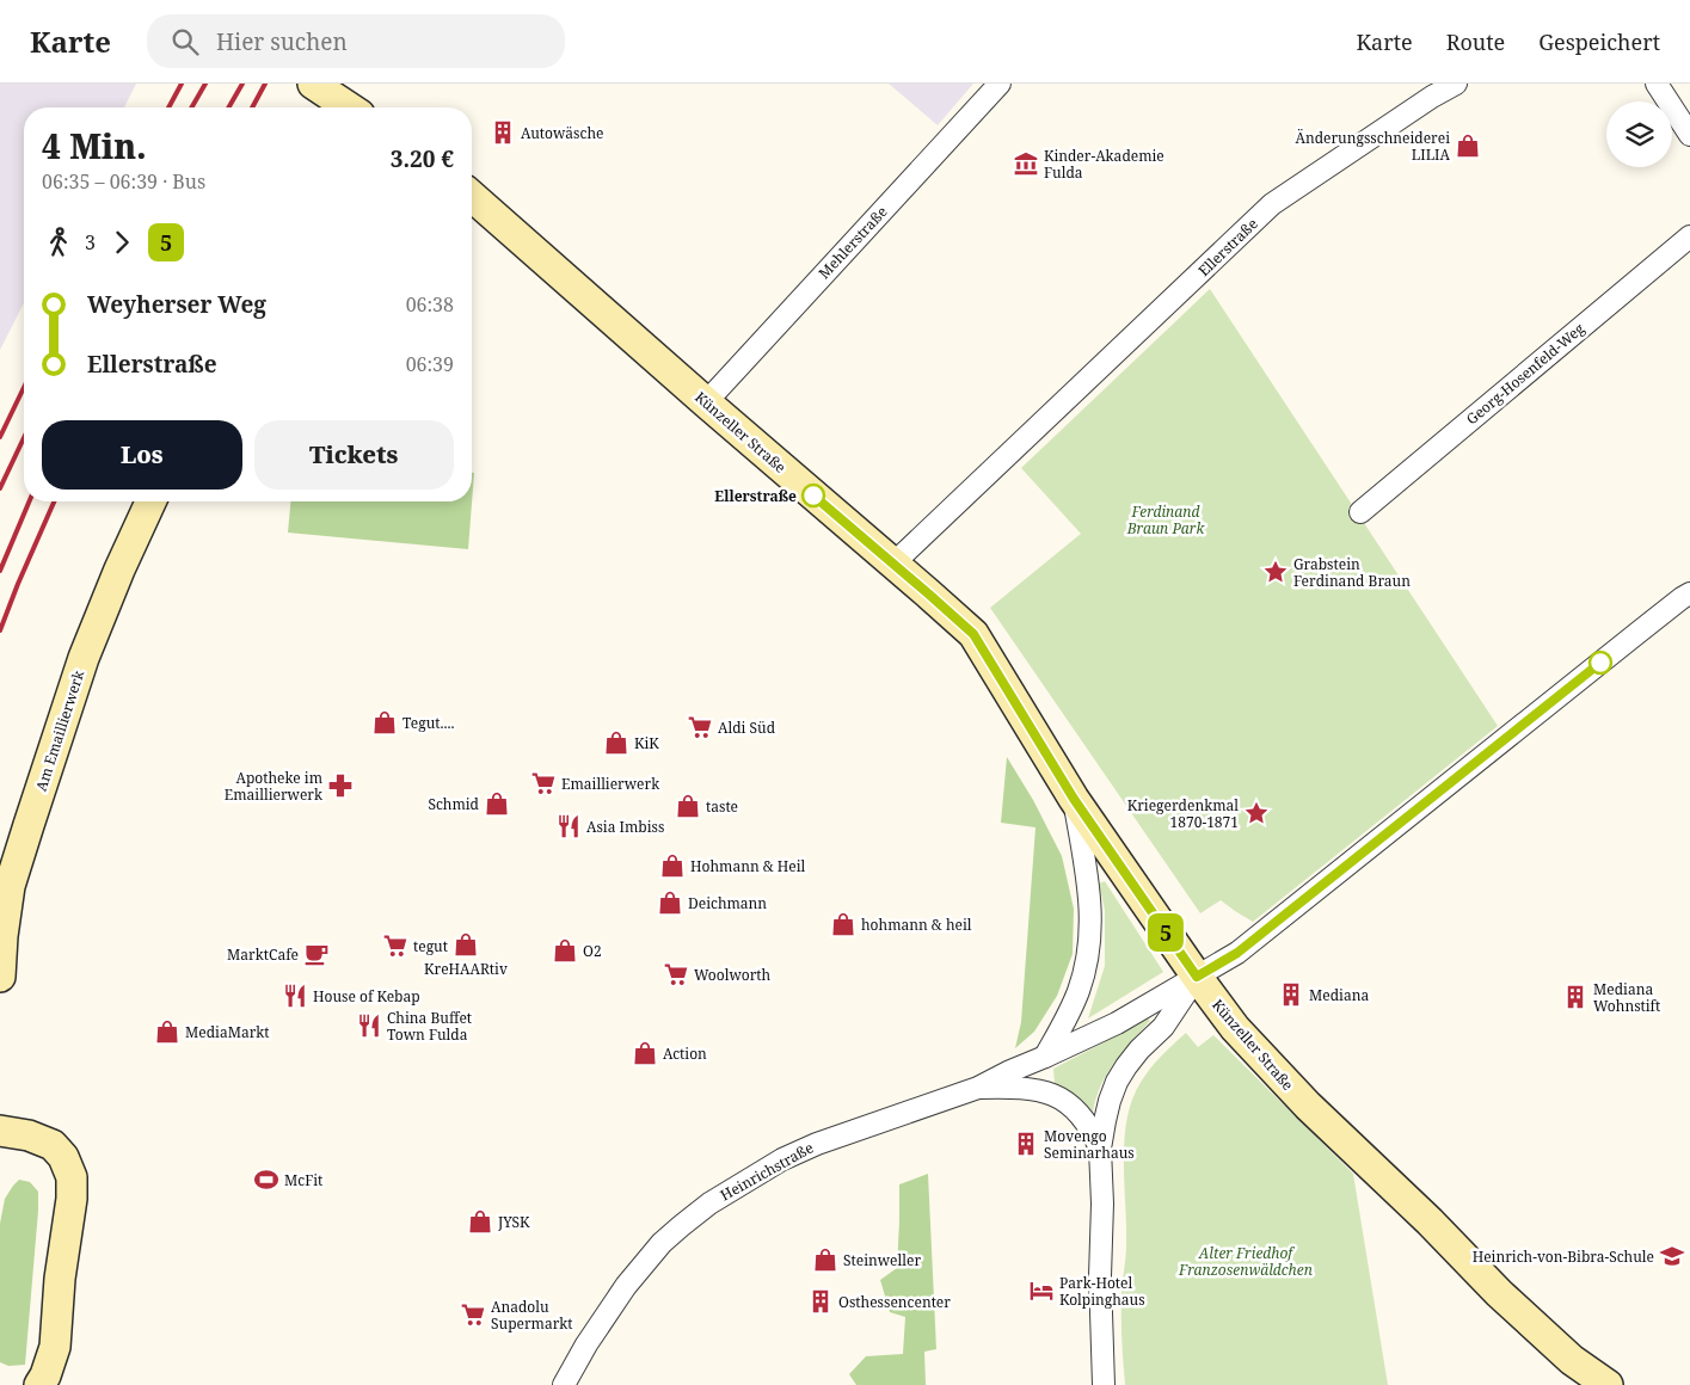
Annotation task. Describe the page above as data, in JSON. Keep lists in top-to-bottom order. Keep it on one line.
{"streets":{"main road":["Künzeller Straße","Am Emaillierwerk"],"street":["Mehlerstraße","Ellerstraße","Georg-Hosenfeld-Weg","Heinrichstraße"]},"crossings":[["Mehlerstraße","Künzeller Straße"],["Ellerstraße","Künzeller Straße"],["Künzeller Straße","Heinrichstraße"]],"parks":["Ferdinand Braun Park","Alter Friedhof Franzosenwäldchen"],"places":{"building":["Autowäsche","Mediana","Mediana Wohnstift","Movengo Seminarhaus","Osthessencenter"],"shop":["Änderungsschneiderei LILIA","Tegut....","KiK","Schmid","taste","Hohmann & Heil","Deichmann","hohmann & heil","KreHAARtiv","O2","MediaMarkt","Action","JYSK","Steinweller"],"museum":["Kinder-Akademie Fulda"],"other":["Ellerstraße"],"place":["Grabstein Ferdinand Braun","Kriegerdenkmal 1870-1871"],"supermarket":["Aldi Süd","Emaillierwerk","tegut","Woolworth","Anadolu Supermarkt"],"pharmacy":["Apotheke im Emaillierwerk"],"restaurant":["Asia Imbiss","House of Kebap","China Buffet Town Fulda"],"cafe":["MarktCafe"],"sports":["McFit"],"school or university":["Heinrich-von-Bibra-Schule"],"hotel":["Park-Hotel Kolpinghaus"]},"lines":["bus line 5"],"page":{"header":"Karte","search":"Hier suchen","nav":["Karte","Route","Gespeichert"],"on_map":"5","heading":["4 Min.","06:35 – 06:39 · Bus","3.20 €"],"legs":["3","5"],"list":[{"name":"Weyherser Weg","value":"06:38"},{"name":"Ellerstraße","value":"06:39"}],"buttons":["Los","Tickets"]}}
